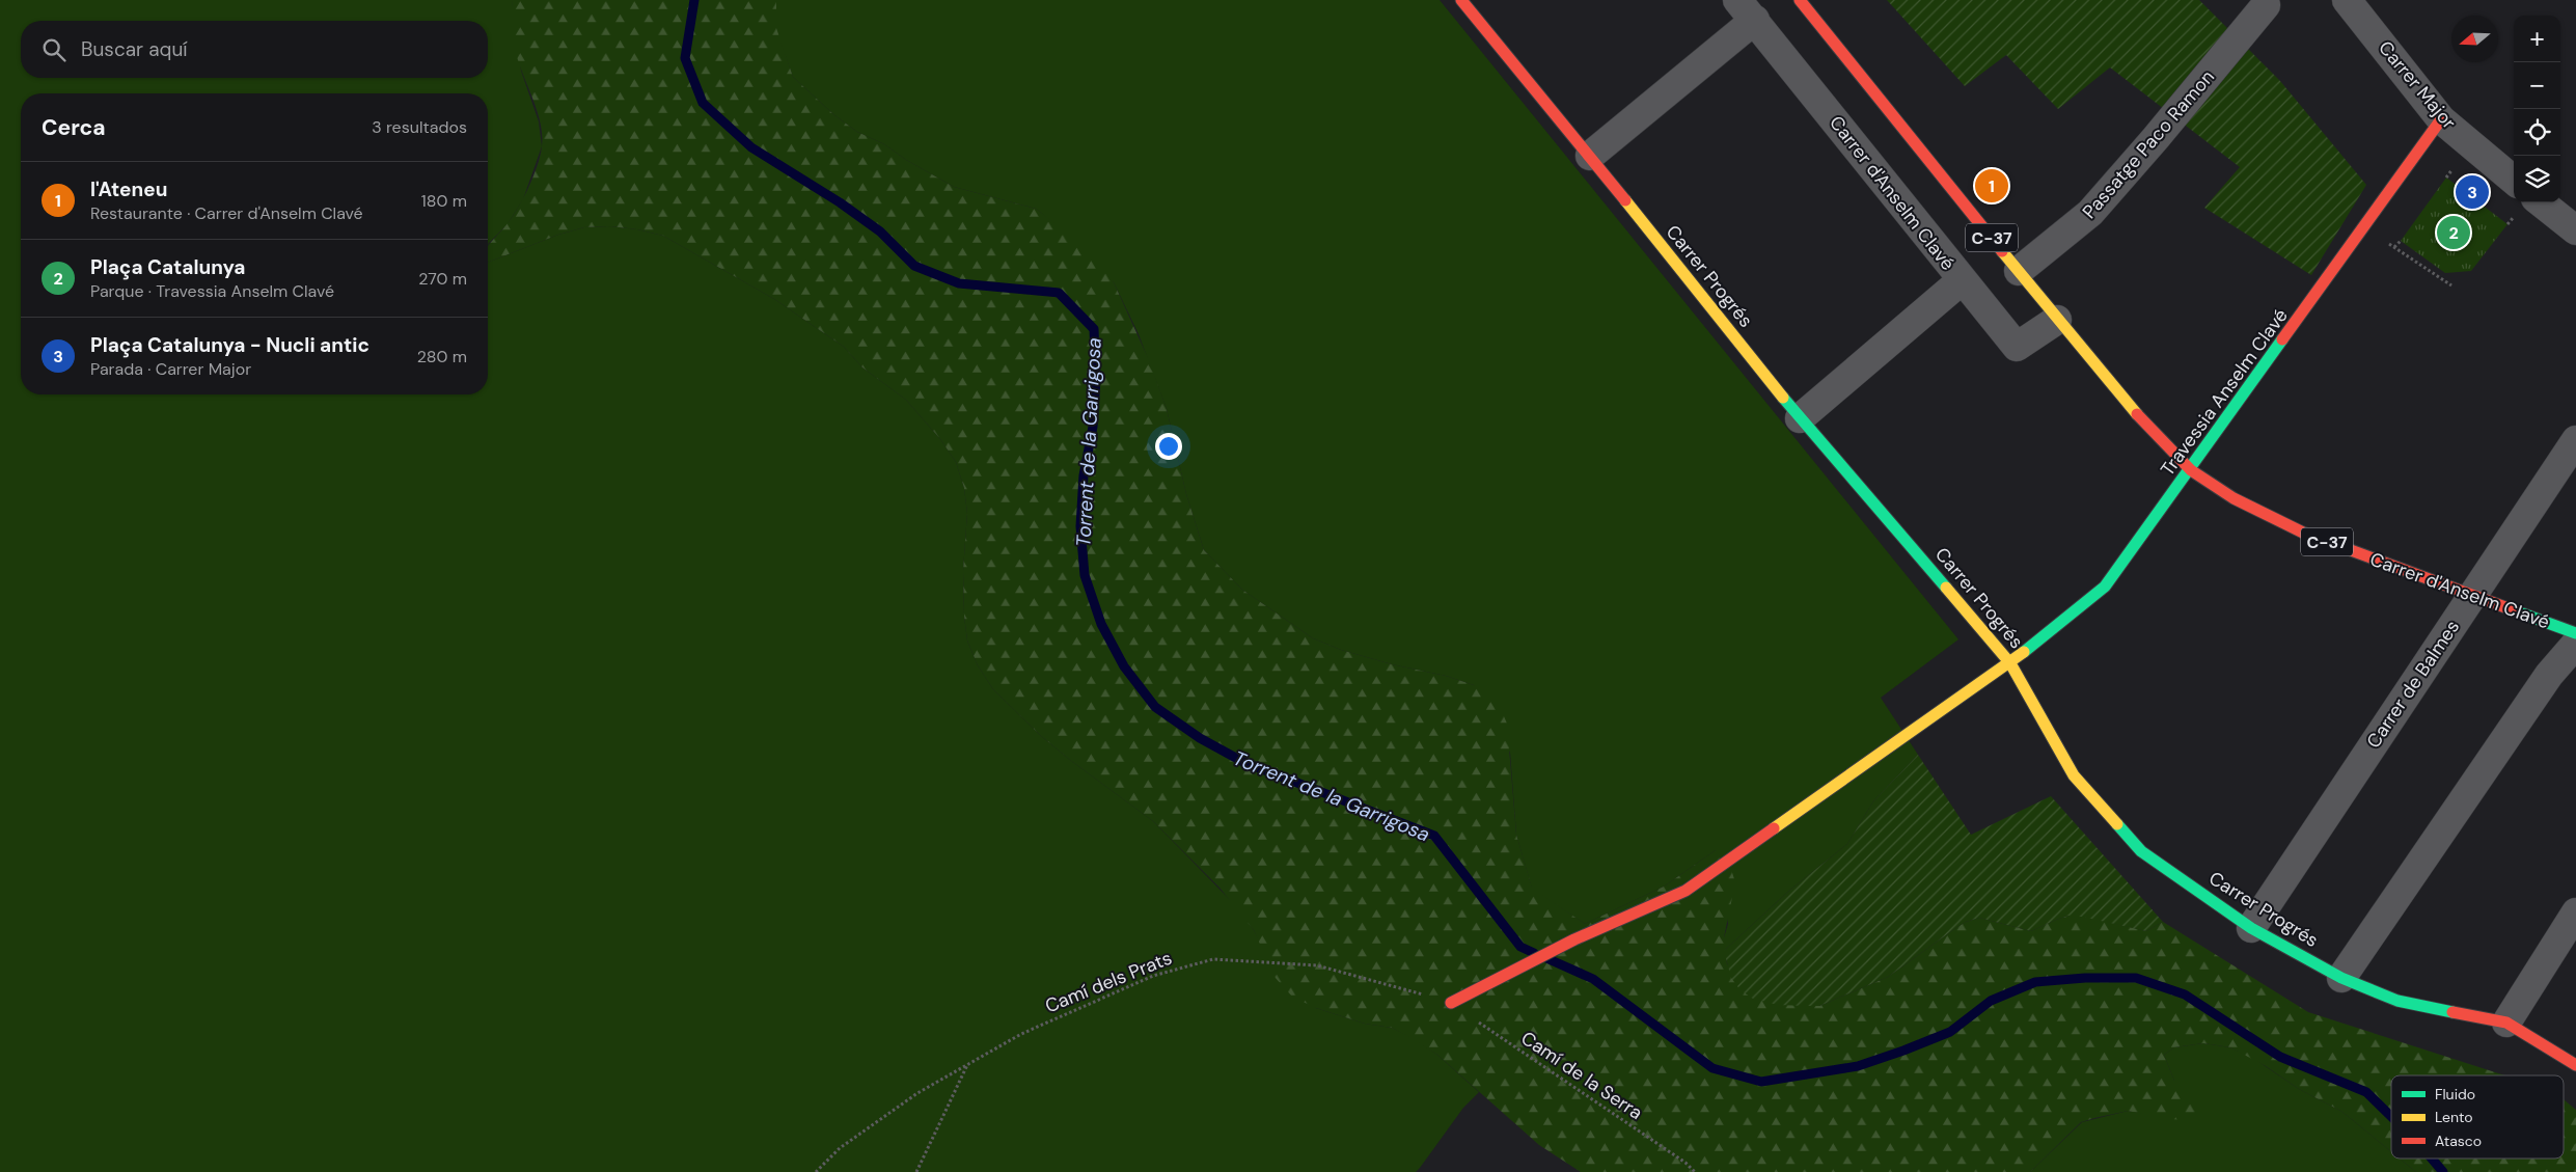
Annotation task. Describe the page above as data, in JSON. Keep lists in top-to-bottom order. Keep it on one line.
{"streets":{"street":["Carrer Major","Passatge Paco Ramon","Carrer d'Anselm Clavé","C-37","Carrer Progrés","Travessia Anselm Clavé","Carrer de Balmes"],"path":["Camí dels Prats","Camí de la Serra"]},"crossings":[["Carrer Major","Travessia Anselm Clavé"],["Passatge Paco Ramon","Carrer d'Anselm Clavé"],["Carrer d'Anselm Clavé","Travessia Anselm Clavé"],["Carrer d'Anselm Clavé","Carrer de Balmes"],["Carrer Progrés","Travessia Anselm Clavé"],["Carrer Progrés","Carrer de Balmes"],["Travessia Anselm Clavé","Camí dels Prats"],["Travessia Anselm Clavé","Camí de la Serra"],["Camí dels Prats","Camí de la Serra"]],"water":["Torrent de la Garrigosa"],"legend":["Fluido","Lento","Atasco"],"north":"left","page":{"map_buttons":["+","−"],"search":"Buscar aquí","heading":["Cerca","3 resultados"],"list":[{"mark":"1","name":"l'Ateneu","note":"Restaurante · Carrer d'Anselm Clavé","value":"180 m"},{"mark":"2","name":"Plaça Catalunya","note":"Parque · Travessia Anselm Clavé","value":"270 m"},{"mark":"3","name":"Plaça Catalunya - Nucli antic","note":"Parada · Carrer Major","value":"280 m"}],"pins":["1","3","2"]}}
